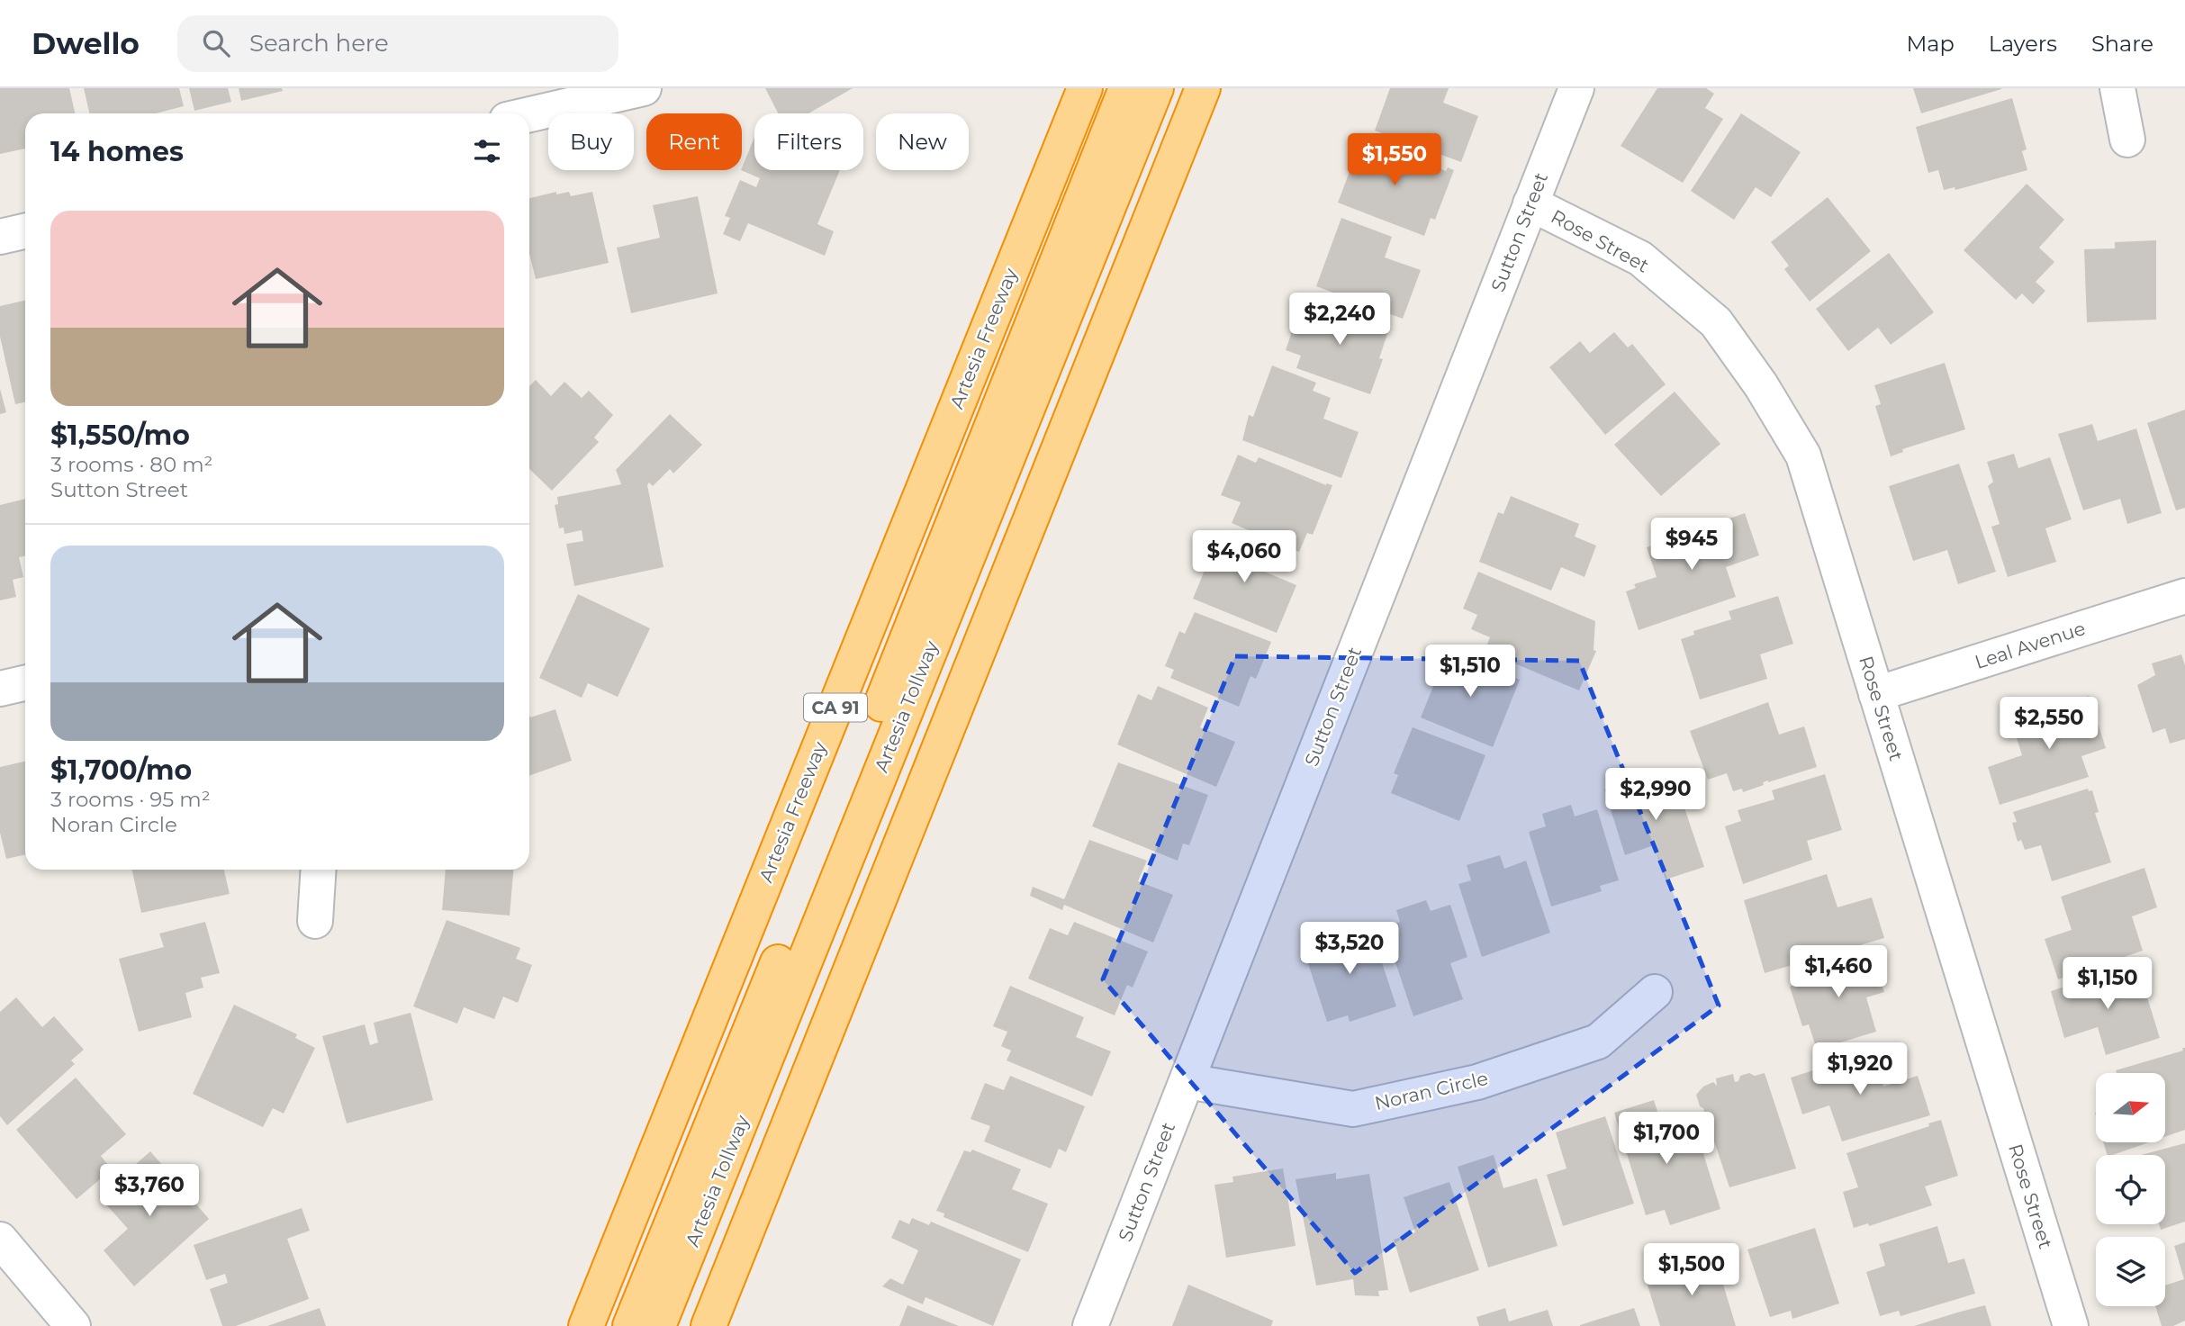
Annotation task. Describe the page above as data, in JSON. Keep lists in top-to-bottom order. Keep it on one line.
{"streets":{"highway":["Artesia Freeway","Artesia Tollway","CA 91"],"street":["Sutton Street","Rose Street","Leal Avenue","Noran Circle"]},"crossings":[["Sutton Street","Rose Street"],["Sutton Street","Noran Circle"],["Rose Street","Leal Avenue"]],"north":"right","page":{"header":"Dwello","search":"Search here","nav":["Map","Layers","Share"],"chip":["Buy","Rent","Filters","New"],"heading":"14 homes","price":["$1,550","$2,240","$945","$4,060","$1,510","$2,550","$2,990","$3,520","$1,460","$1,150","$1,920","$1,700","$3,760","$1,500"],"list":[{"name":"$1,550/mo","note":"3 rooms · 80 m² · Sutton Street"},{"name":"$1,700/mo","note":"3 rooms · 95 m² · Noran Circle"}]}}
